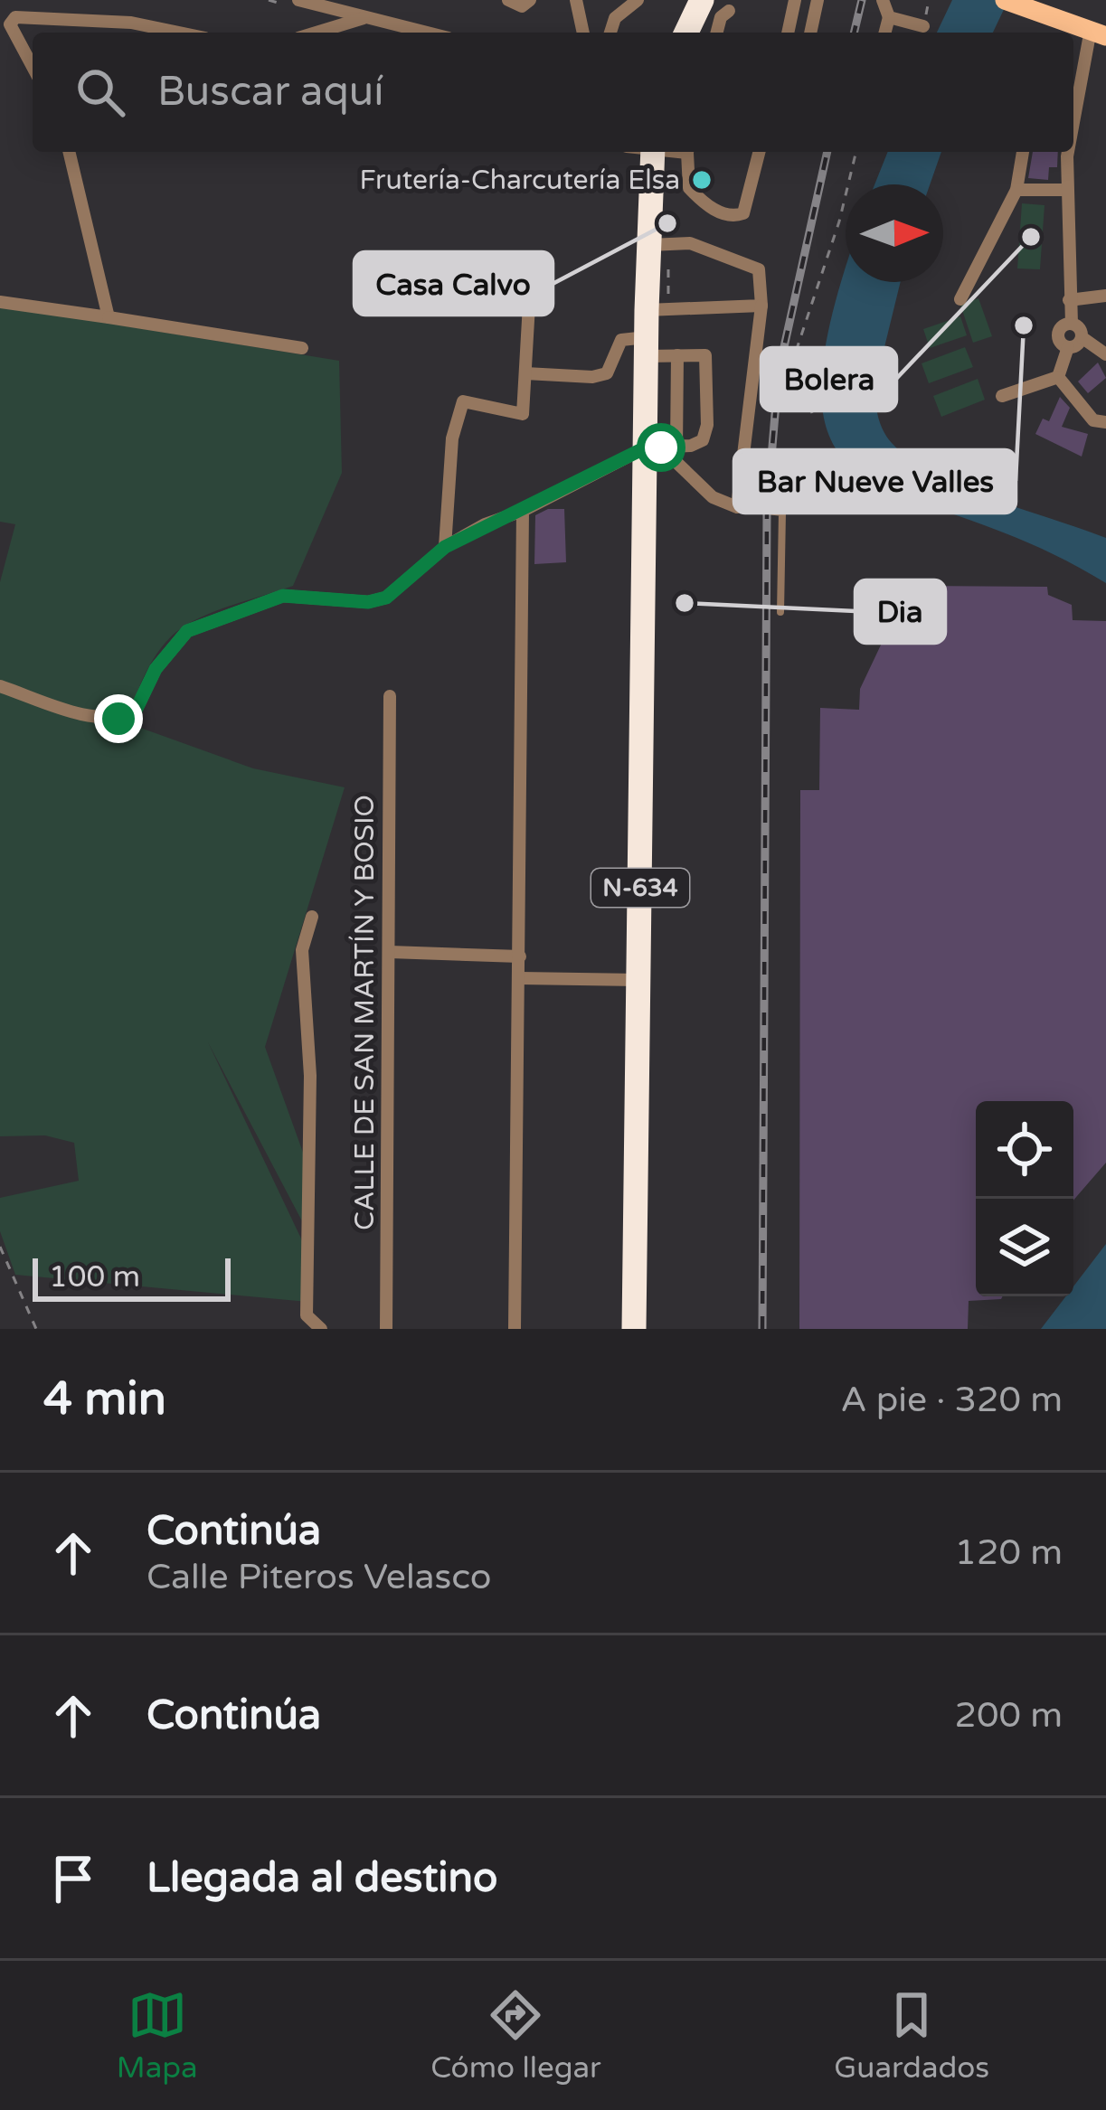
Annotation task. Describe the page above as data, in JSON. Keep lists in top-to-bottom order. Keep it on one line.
{"streets":{"highway":["N-634"],"street":["CALLE DE SAN MARTÍN Y BOSIO"]},"places":["Frutería-Charcutería Elsa","Casa Calvo","Bolera","Bar Nueve Valles","Dia"],"scale_bar":"100 m","north":"right","page":{"search":"Buscar aquí","scale":"100 m","heading":["4 min","A pie · 320 m"],"list":[["Continúa","Calle Piteros Velasco","120 m"],["Continúa","200 m"],"Llegada al destino"],"nav":["Mapa","Cómo llegar","Guardados"]}}
